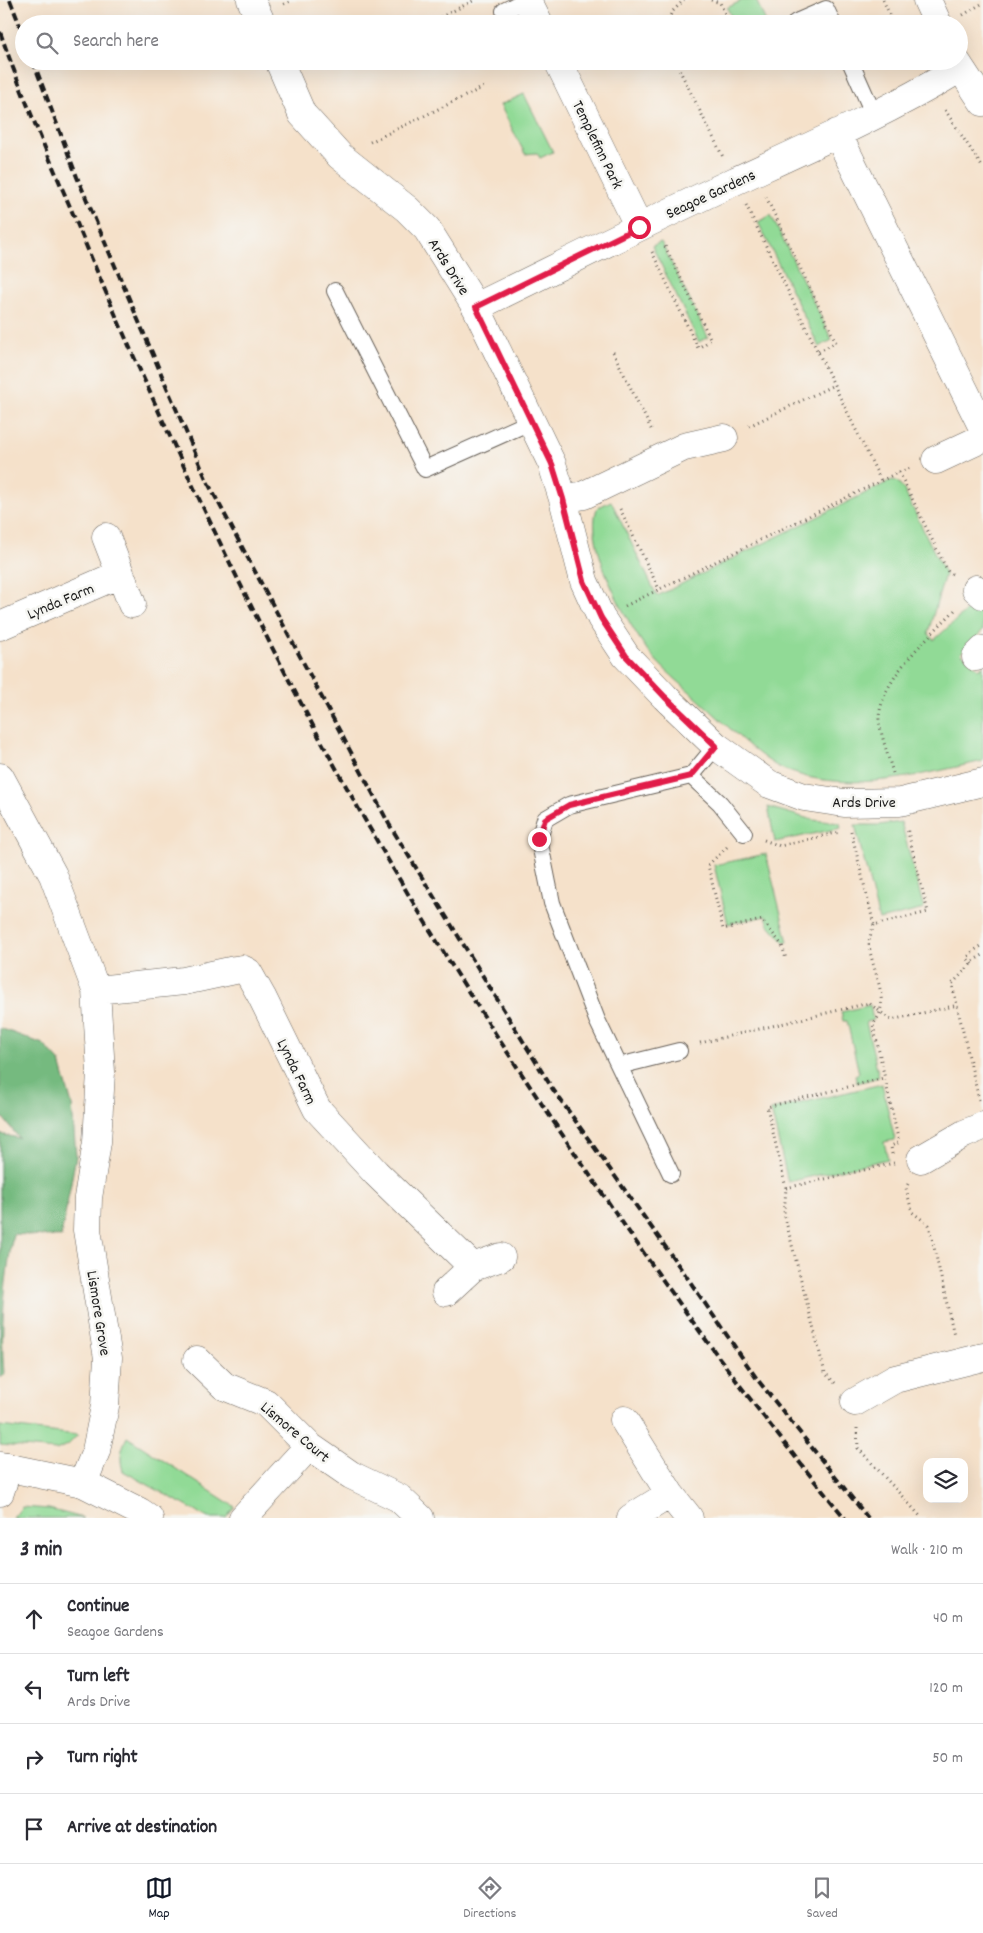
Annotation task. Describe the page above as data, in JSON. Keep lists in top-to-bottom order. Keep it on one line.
{"streets":{"street":["Templefinn Park","Seagoe Gardens","Ards Drive","Lynda Farm","Lismore Grove","Lismore Court"]},"crossings":[["Templefinn Park","Seagoe Gardens"],["Seagoe Gardens","Ards Drive"],["Lynda Farm","Lismore Grove"]],"page":{"search":"Search here","heading":["3 min","Walk · 210 m"],"list":[["Continue","Seagoe Gardens","40 m"],["Turn left","Ards Drive","120 m"],["Turn right","50 m"],"Arrive at destination"],"nav":["Map","Directions","Saved"]}}
